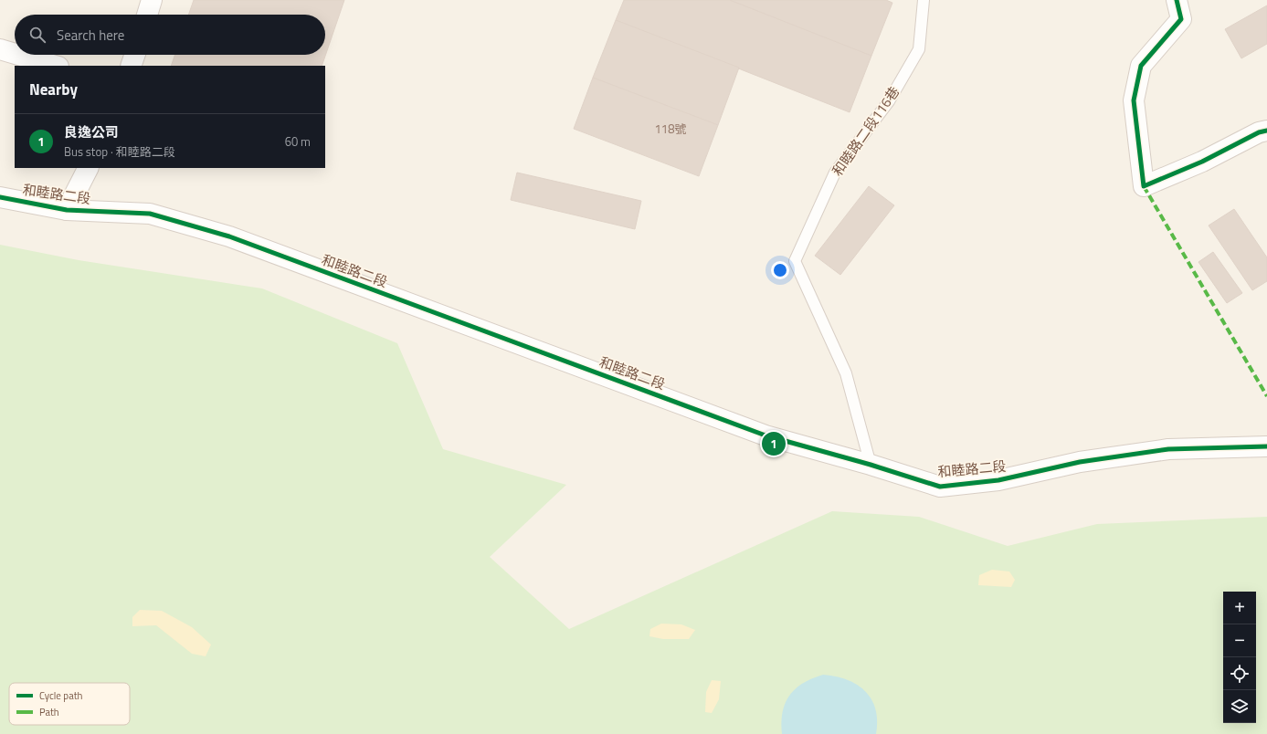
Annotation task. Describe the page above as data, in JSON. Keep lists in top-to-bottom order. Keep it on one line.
{"streets":{"street":["和睦路二段"],"lane":["和睦路二段116巷"]},"crossings":[["和睦路二段116巷","和睦路二段"]],"house_numbers":["118號"],"legend":["Cycle path","Path"],"page":{"search":"Search here","heading":"Nearby","list":[{"mark":"1","name":"良逸公司","note":"Bus stop · 和睦路二段","value":"60 m"}],"pins":"1","map_buttons":["+","−"]}}
